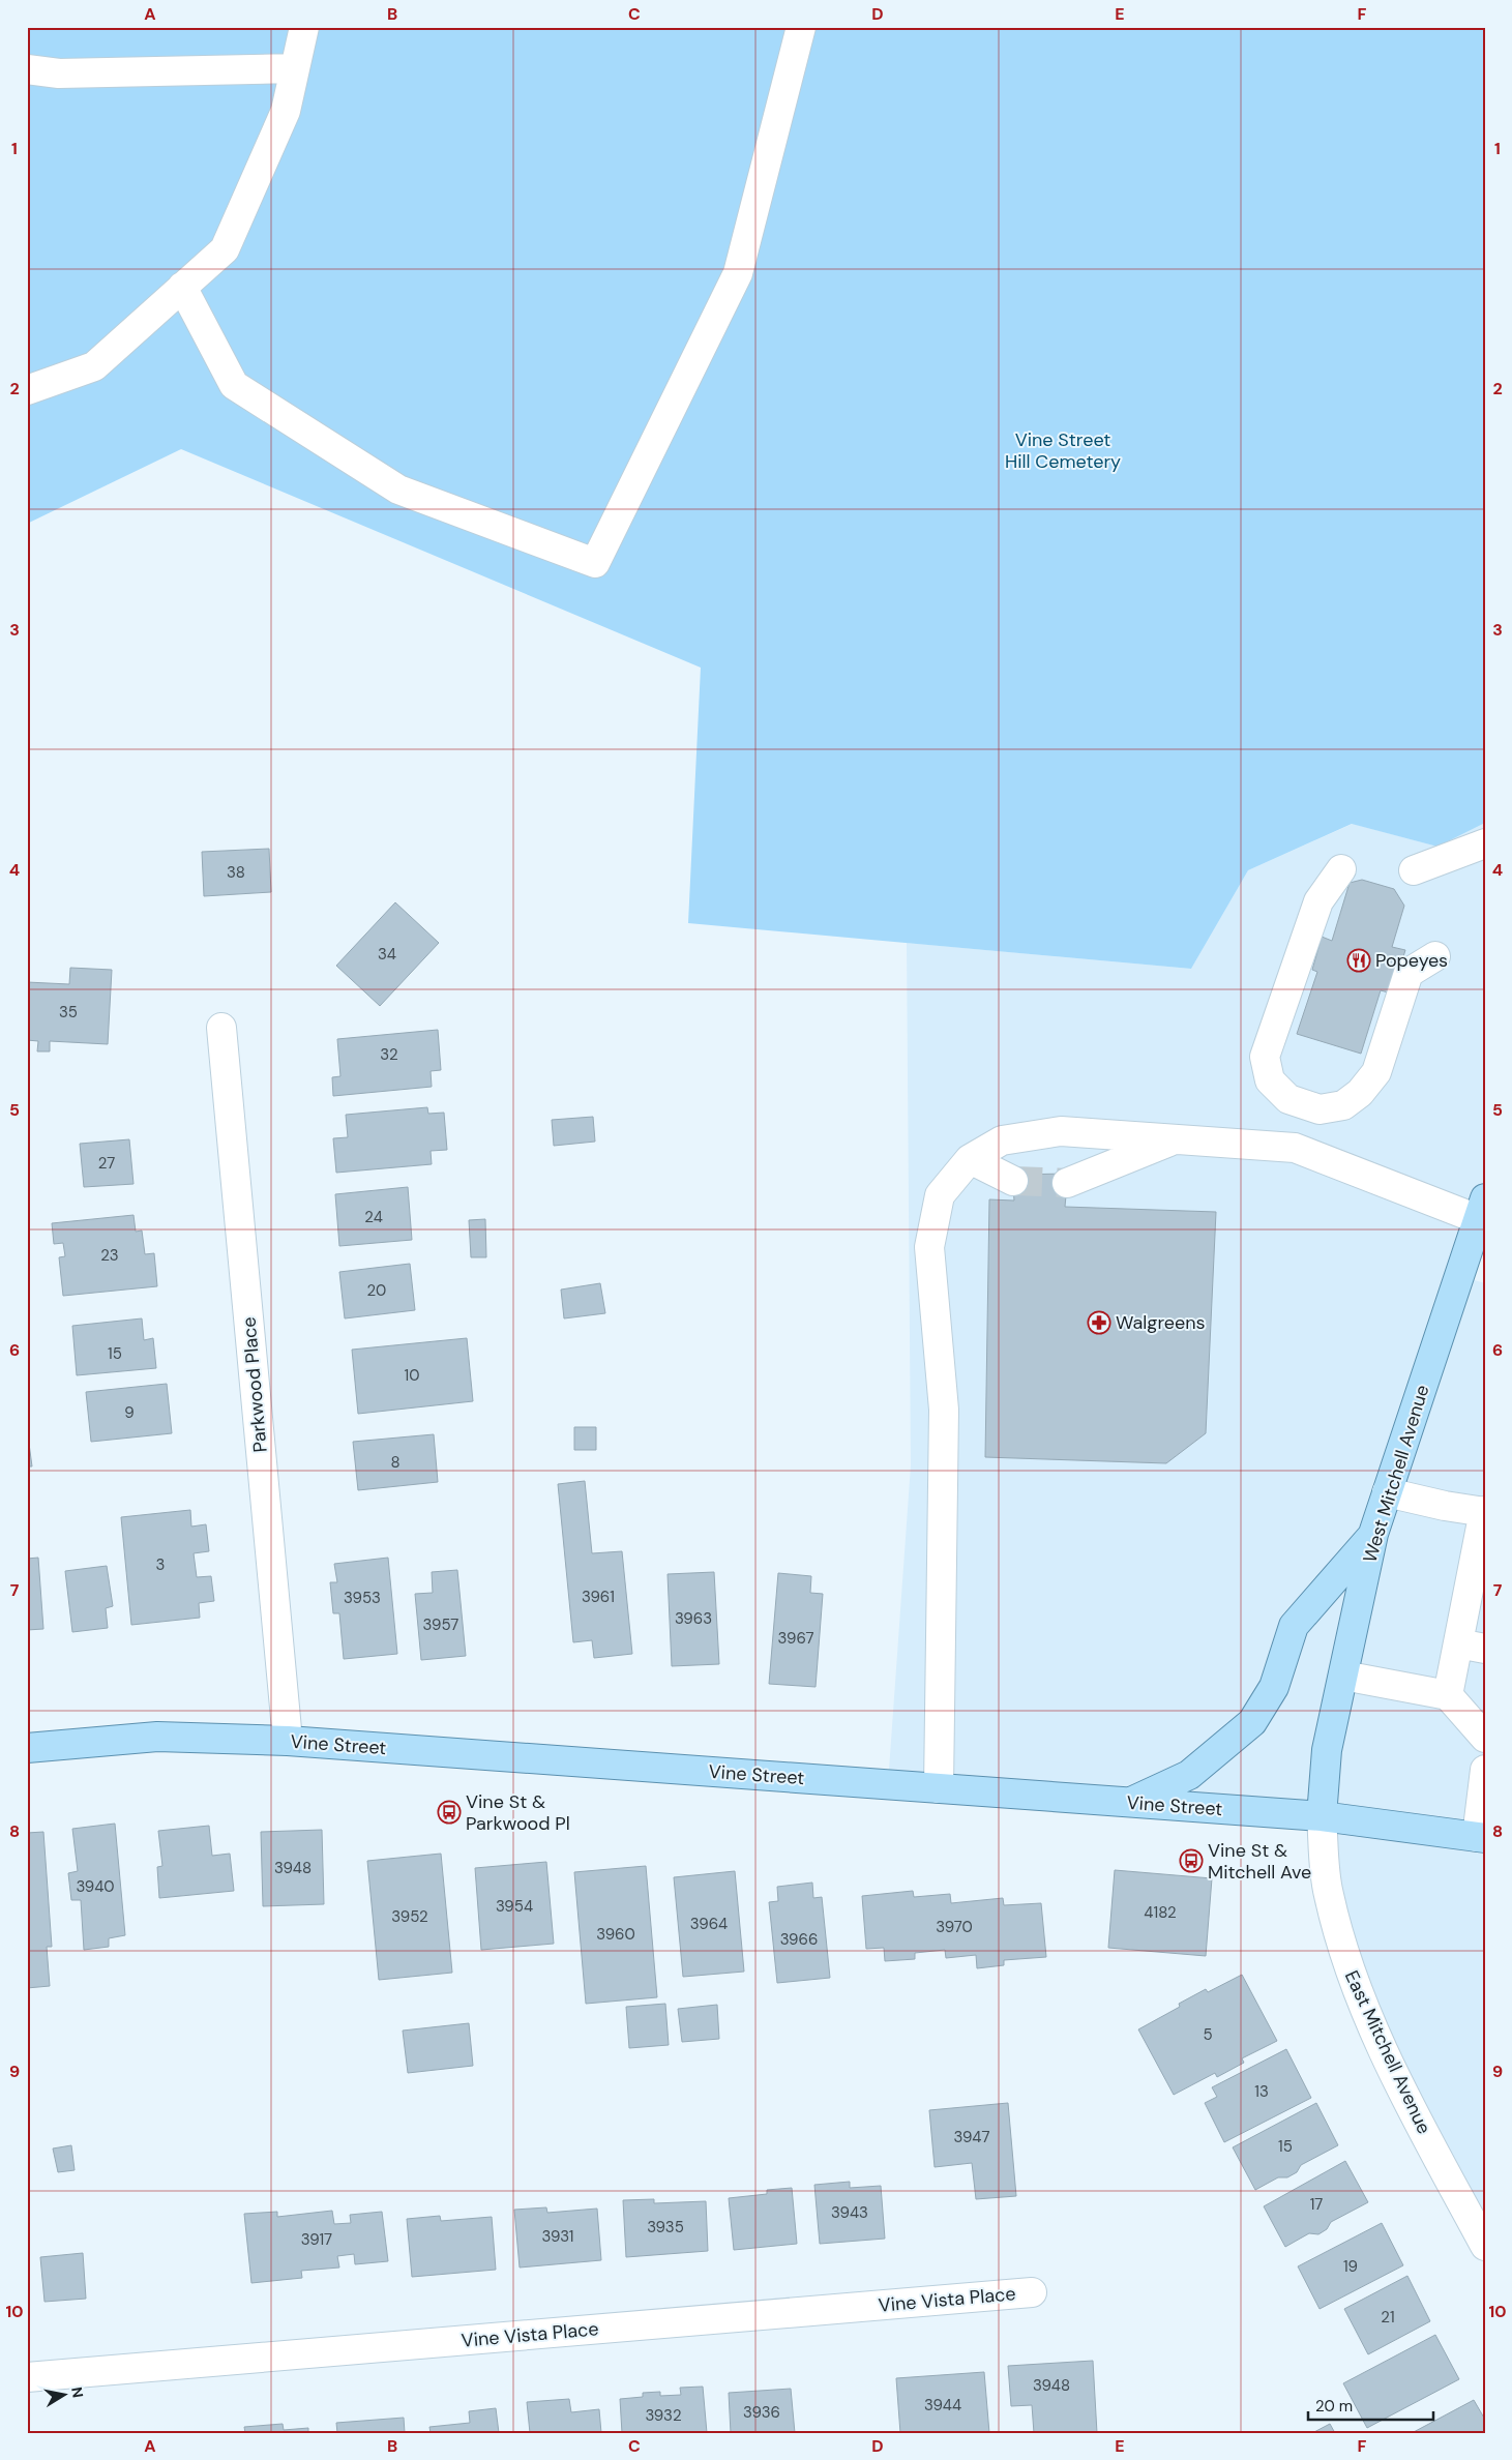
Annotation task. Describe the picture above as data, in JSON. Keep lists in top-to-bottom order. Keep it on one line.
{"streets":{"main road":["West Mitchell Avenue","Vine Street"],"street":["Parkwood Place","East Mitchell Avenue","Vine Vista Place"]},"crossings":[["Parkwood Place","Vine Street"],["West Mitchell Avenue","Vine Street"],["West Mitchell Avenue","East Mitchell Avenue"],["Vine Street","East Mitchell Avenue"]],"parks":["Vine Street Hill Cemetery"],"places":{"restaurant":["Popeyes"],"pharmacy":["Walgreens"],"bus stop":["Vine St & Parkwood Pl","Vine St & Mitchell Ave"]},"house_numbers":["38","34","35","32","27","24","23","20","15","10","9","8","3","3961","3953","3963","3957","3967","3948","3940","3954","4182","3952","3964","3970","3960","3966","5","13","3947","15","17","3943","3935","3931","3917","19","21","3948","3944","3936","3932"],"scale_bar":"20 m","north":"right","grid":{"columns":["A","B","C","D","E","F"],"rows":["1","2","3","4","5","6","7","8","9","10"]}}
